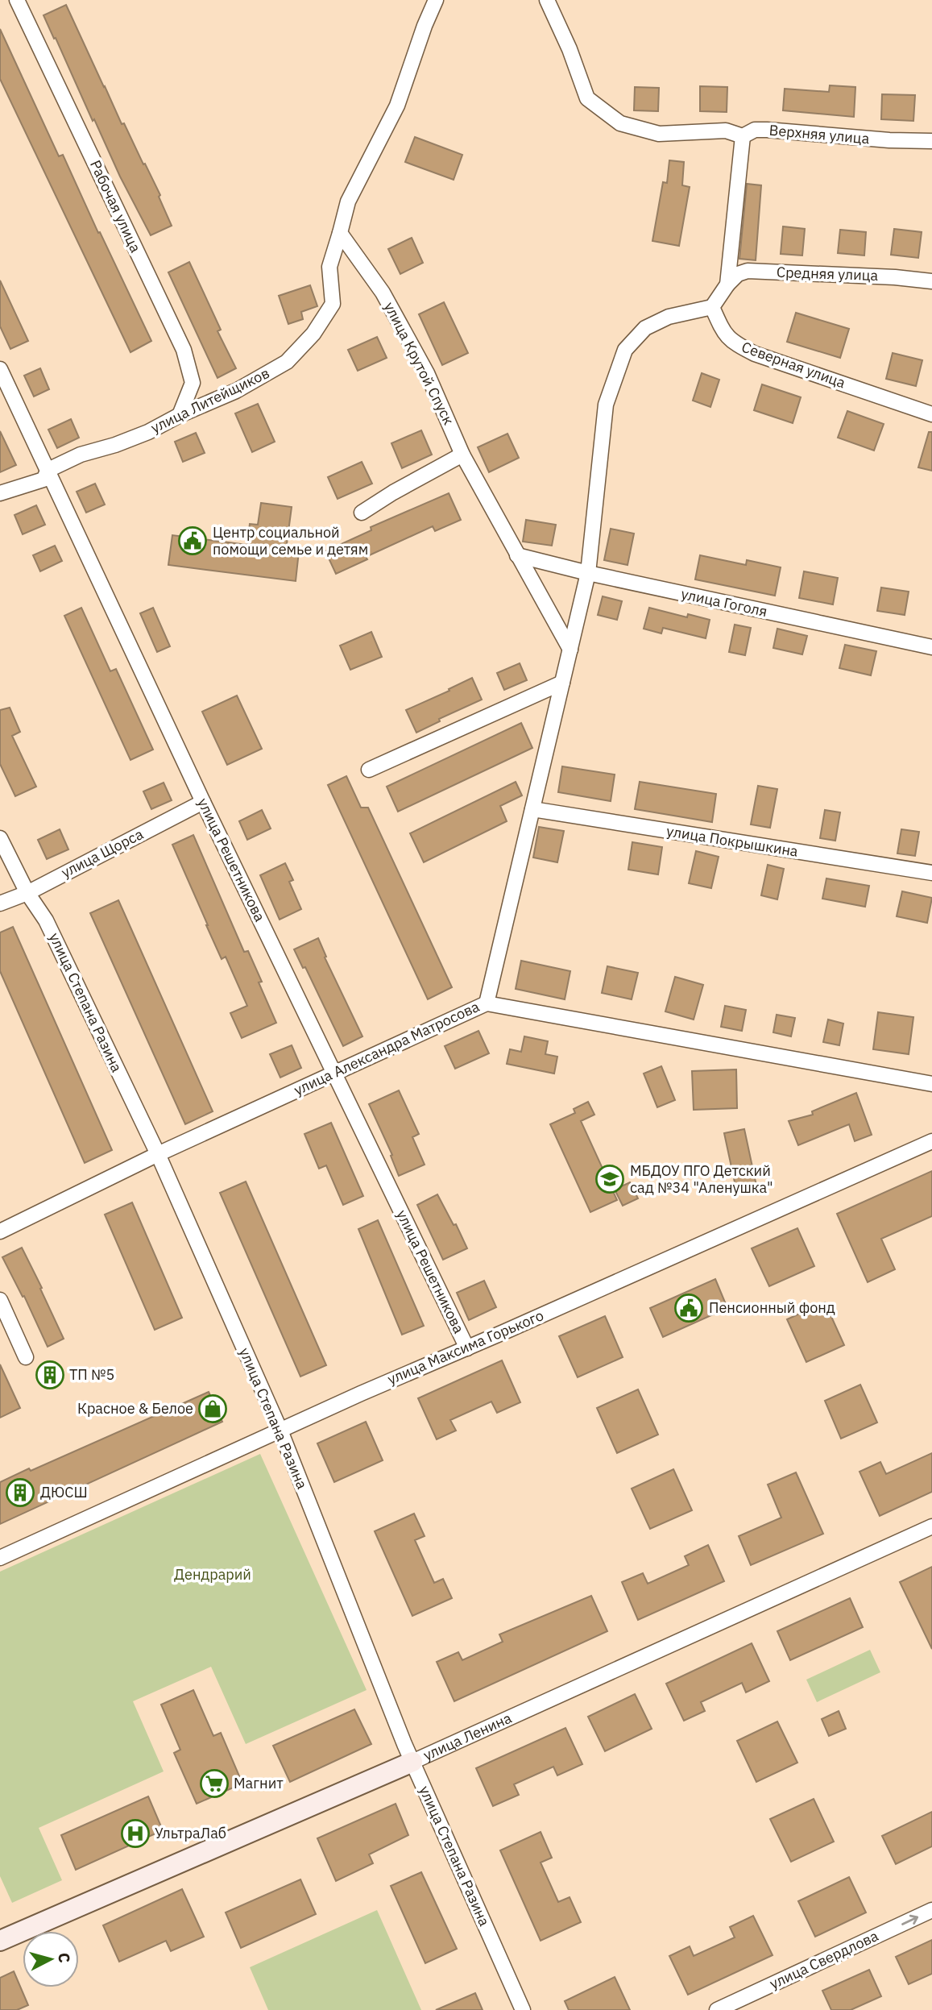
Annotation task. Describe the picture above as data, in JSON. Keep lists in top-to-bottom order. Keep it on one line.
{"streets":{"street":["Верхняя улица","Рабочая улица","Средняя улица","улица Крутой Спуск","Северная улица","улица Литейщиков","улица Гоголя","улица Покрышкина","улица Щорса","улица Решетникова","улица Степана Разина","улица Александра Матросова","улица Максима Горького","улица Ленина","улица Свердлова"]},"crossings":[["Рабочая улица","улица Литейщиков"],["улица Крутой Спуск","улица Литейщиков"],["улица Крутой Спуск","улица Гоголя"],["улица Литейщиков","улица Решетникова"],["улица Щорса","улица Решетникова"],["улица Щорса","улица Степана Разина"],["улица Решетникова","улица Александра Матросова"],["улица Решетникова","улица Максима Горького"],["улица Степана Разина","улица Александра Матросова"],["улица Степана Разина","улица Максима Горького"],["улица Степана Разина","улица Ленина"]],"one_way":["улица Свердлова"],"parks":["Дендрарий"],"places":{"public building":["Центр социальной помощи семье и детям","Пенсионный фонд"],"school or university":["МБДОУ ПГО Детский сад №34 \"Аленушка\""],"building":["ТП №5","ДЮСШ"],"shop":["Красное & Белое"],"supermarket":["Магнит"],"hospital":["УльтраЛаб"]},"north":"right"}
